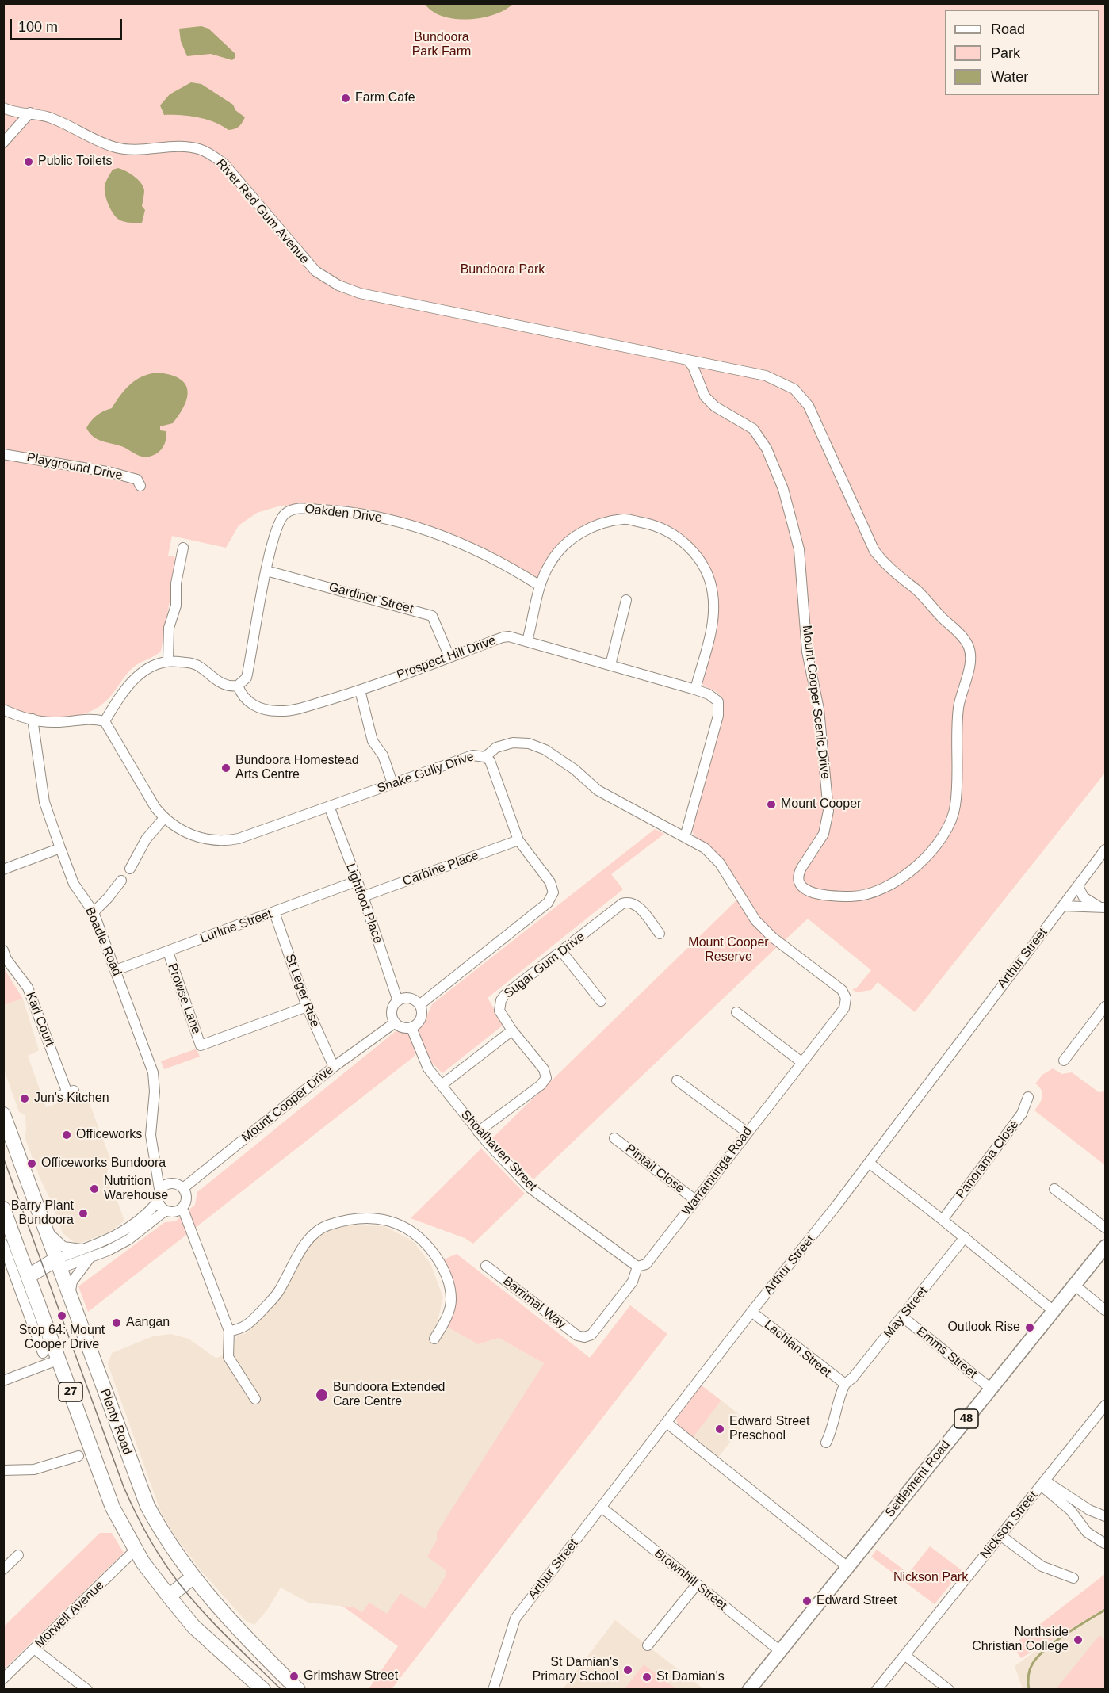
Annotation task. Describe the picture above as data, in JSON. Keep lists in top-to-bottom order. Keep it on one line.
{"streets":{"highway":["27","Plenty Road"],"main road":["48","Settlement Road"],"street":["River Red Gum Avenue","Playground Drive","Oakden Drive","Gardiner Street","Prospect Hill Drive","Mount Cooper Scenic Drive","Snake Gully Drive","Carbine Place","Lightfoot Place","Lurline Street","Boadle Road","Arthur Street","Sugar Gum Drive","St Leger Rise","Prowse Lane","Karl Court","Mount Cooper Drive","Shoalhaven Street","Panorama Close","Pintail Close","Warramunga Road","Barrimal Way","May Street","Lachlan Street","Emms Street","Nickson Street","Brownhill Street","Morwell Avenue"]},"crossings":[["River Red Gum Avenue","Mount Cooper Scenic Drive"],["Oakden Drive","Gardiner Street"],["Oakden Drive","Prospect Hill Drive"],["Gardiner Street","Prospect Hill Drive"],["Prospect Hill Drive","Snake Gully Drive"],["Snake Gully Drive","Lightfoot Place"],["Snake Gully Drive","Warramunga Road"],["Carbine Place","Lightfoot Place"],["Lightfoot Place","Lurline Street"],["Lightfoot Place","Mount Cooper Drive"],["Lightfoot Place","Shoalhaven Street"],["Lurline Street","Boadle Road"],["Lurline Street","St Leger Rise"],["Lurline Street","Prowse Lane"],["Boadle Road","Mount Cooper Drive"],["Arthur Street","Lachlan Street"],["Arthur Street","Brownhill Street"],["Sugar Gum Drive","Shoalhaven Street"],["St Leger Rise","Prowse Lane"],["St Leger Rise","Mount Cooper Drive"],["Mount Cooper Drive","Shoalhaven Street"],["Shoalhaven Street","Warramunga Road"],["Pintail Close","Warramunga Road"],["Warramunga Road","Barrimal Way"],["May Street","Lachlan Street"],["May Street","Emms Street"],["Emms Street","Settlement Road"],["27","Morwell Avenue"],["Settlement Road","Brownhill Street"]],"parks":["Bundoora Park Farm","Bundoora Park","Mount Cooper Reserve","Nickson Park"],"places":["Farm Cafe","Public Toilets","Bundoora Homestead Arts Centre","Mount Cooper","Jun's Kitchen","Officeworks","Officeworks Bundoora","Nutrition Warehouse","Barry Plant Bundoora","Stop 64: Mount Cooper Drive","Aangan","Outlook Rise","Bundoora Extended Care Centre","Edward Street Preschool","Edward Street","Northside Christian College","St Damian's Primary School","Grimshaw Street","St Damian's"],"legend":["Road","Park","Water"],"scale_bar":"100 m"}
